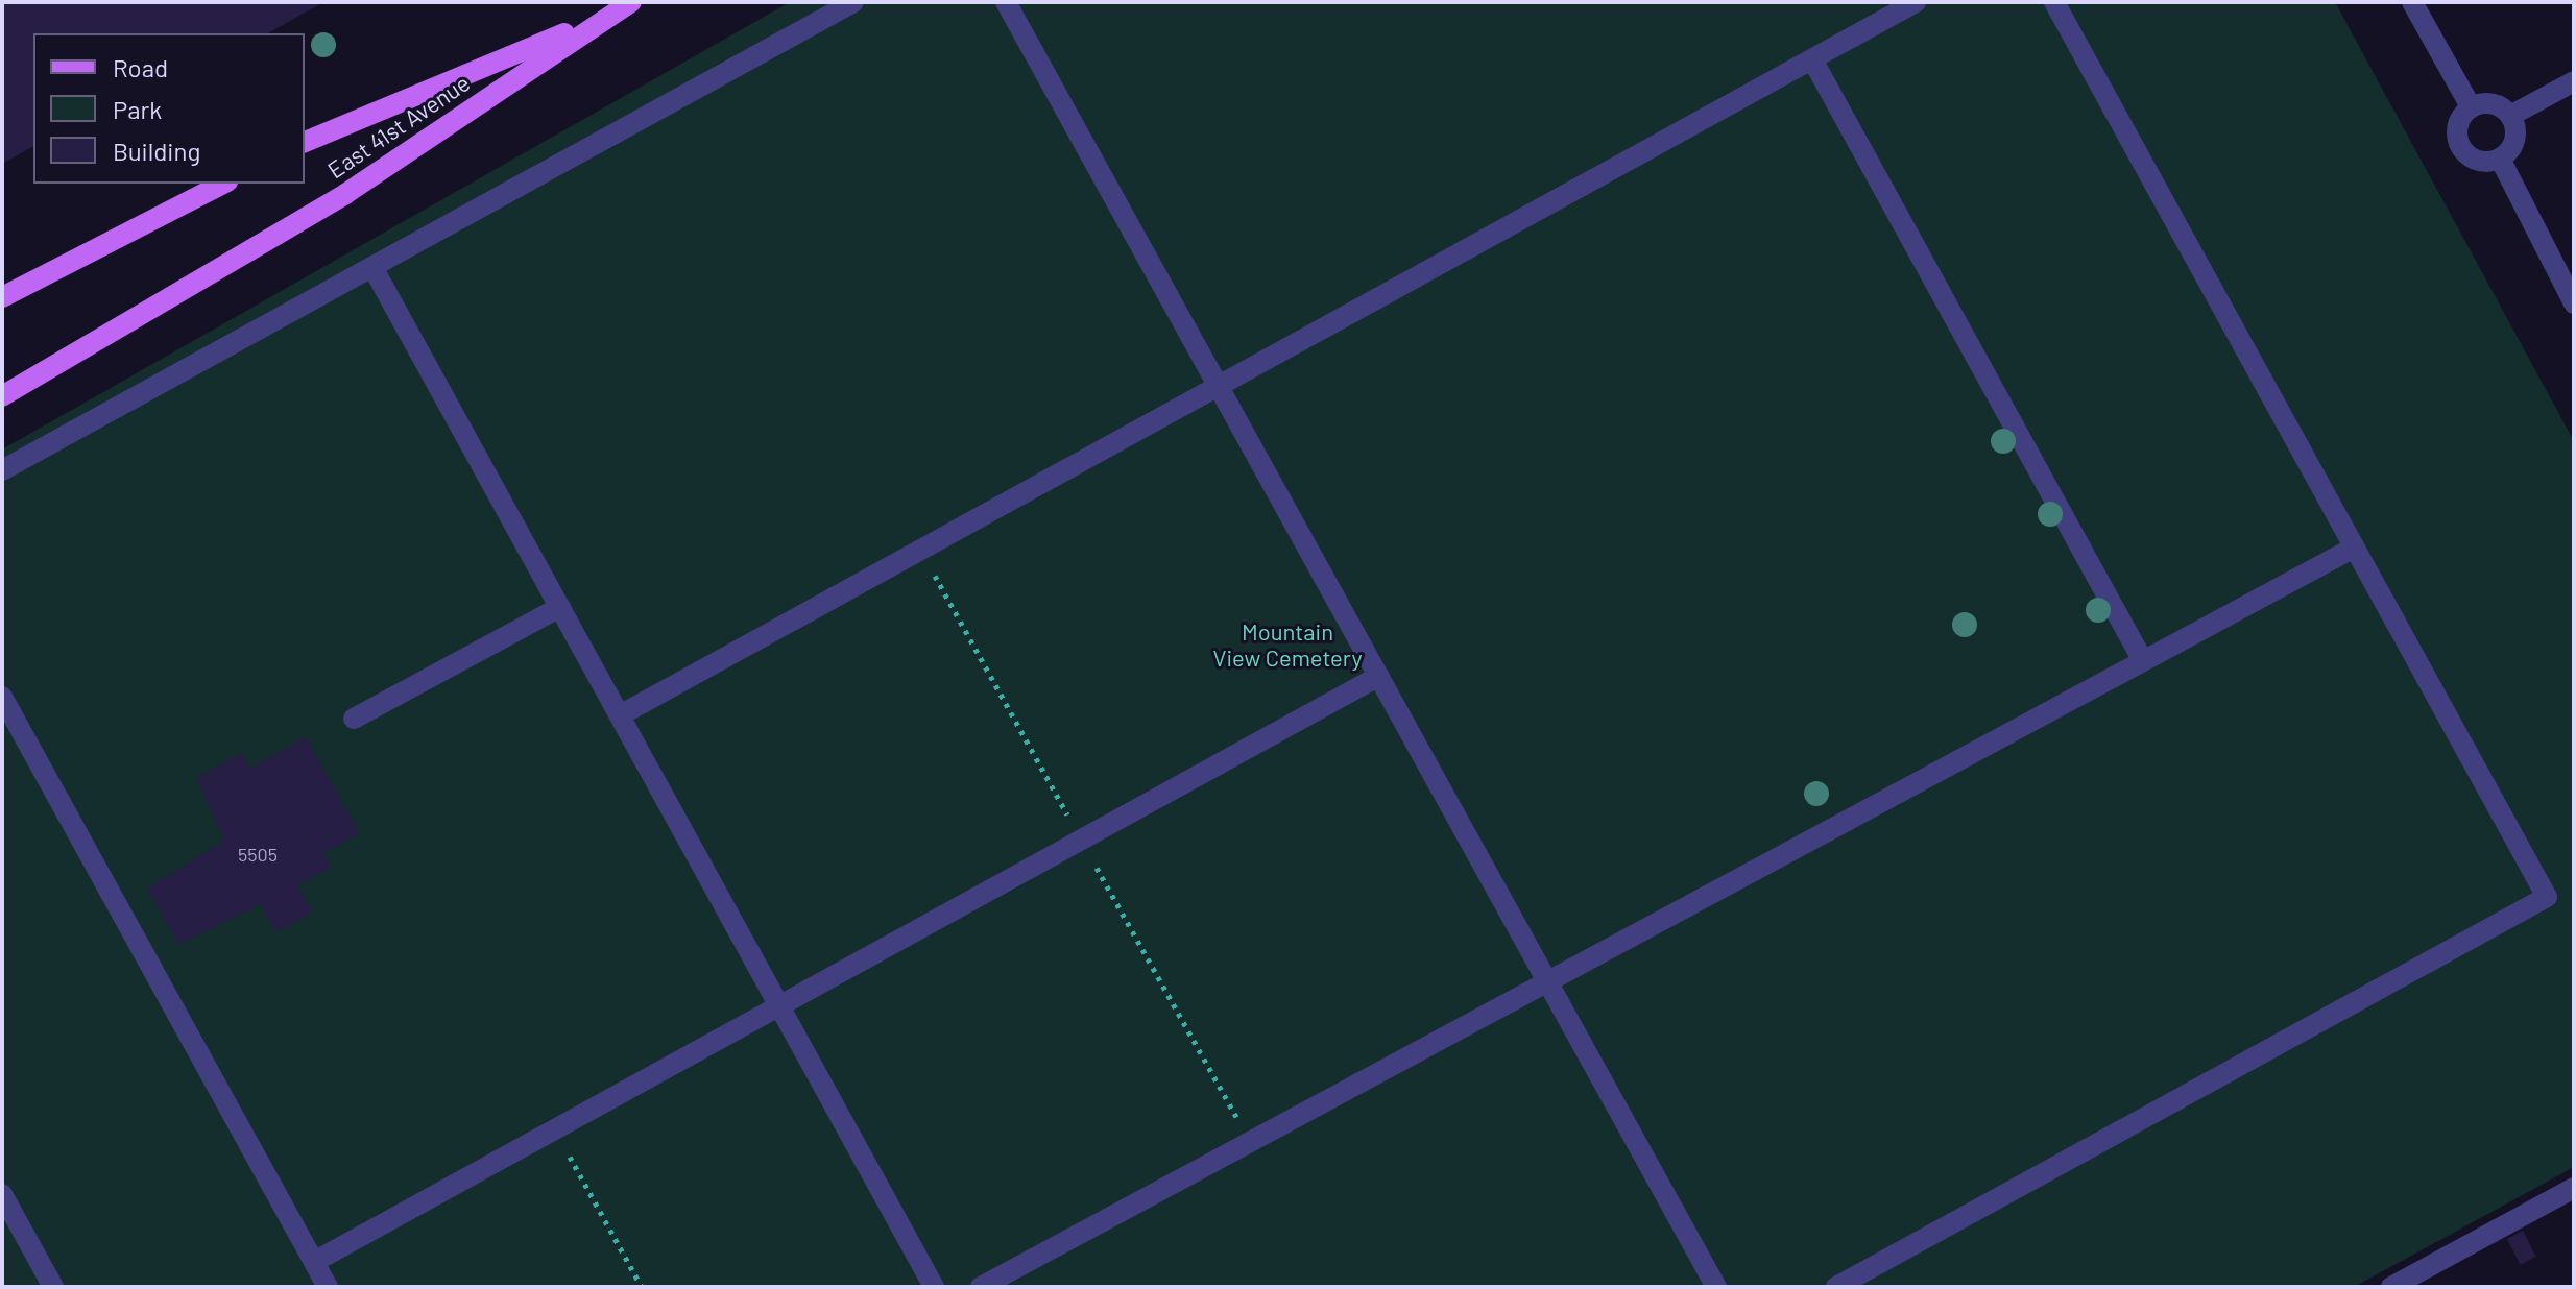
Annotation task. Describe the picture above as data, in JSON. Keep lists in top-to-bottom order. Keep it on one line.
{"streets":{"main road":["East 41st Avenue"]},"parks":["Mountain View Cemetery"],"house_numbers":["5505"],"legend":["Road","Park","Building"]}
